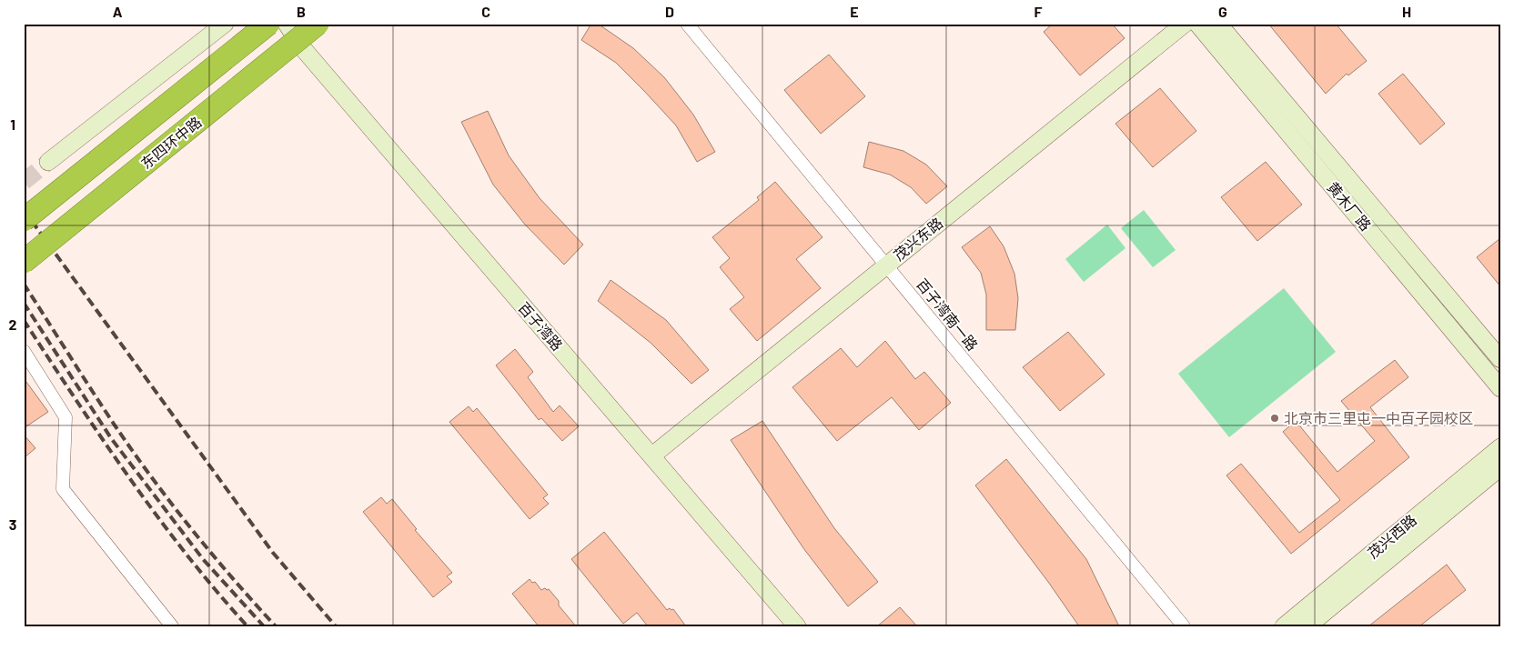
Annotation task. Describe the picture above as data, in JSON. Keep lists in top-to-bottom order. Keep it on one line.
{"streets":{"highway":["东四环中路"],"main road":["黄木厂路","茂兴东路","百子湾路","茂兴西路"],"street":["百子湾南一路"]},"crossings":[["东四环中路","百子湾路"],["茂兴东路","百子湾南一路"],["茂兴东路","百子湾路"]],"places":["北京市三里屯一中百子园校区"],"grid":{"columns":["A","B","C","D","E","F","G","H"],"rows":["1","2","3"]}}
